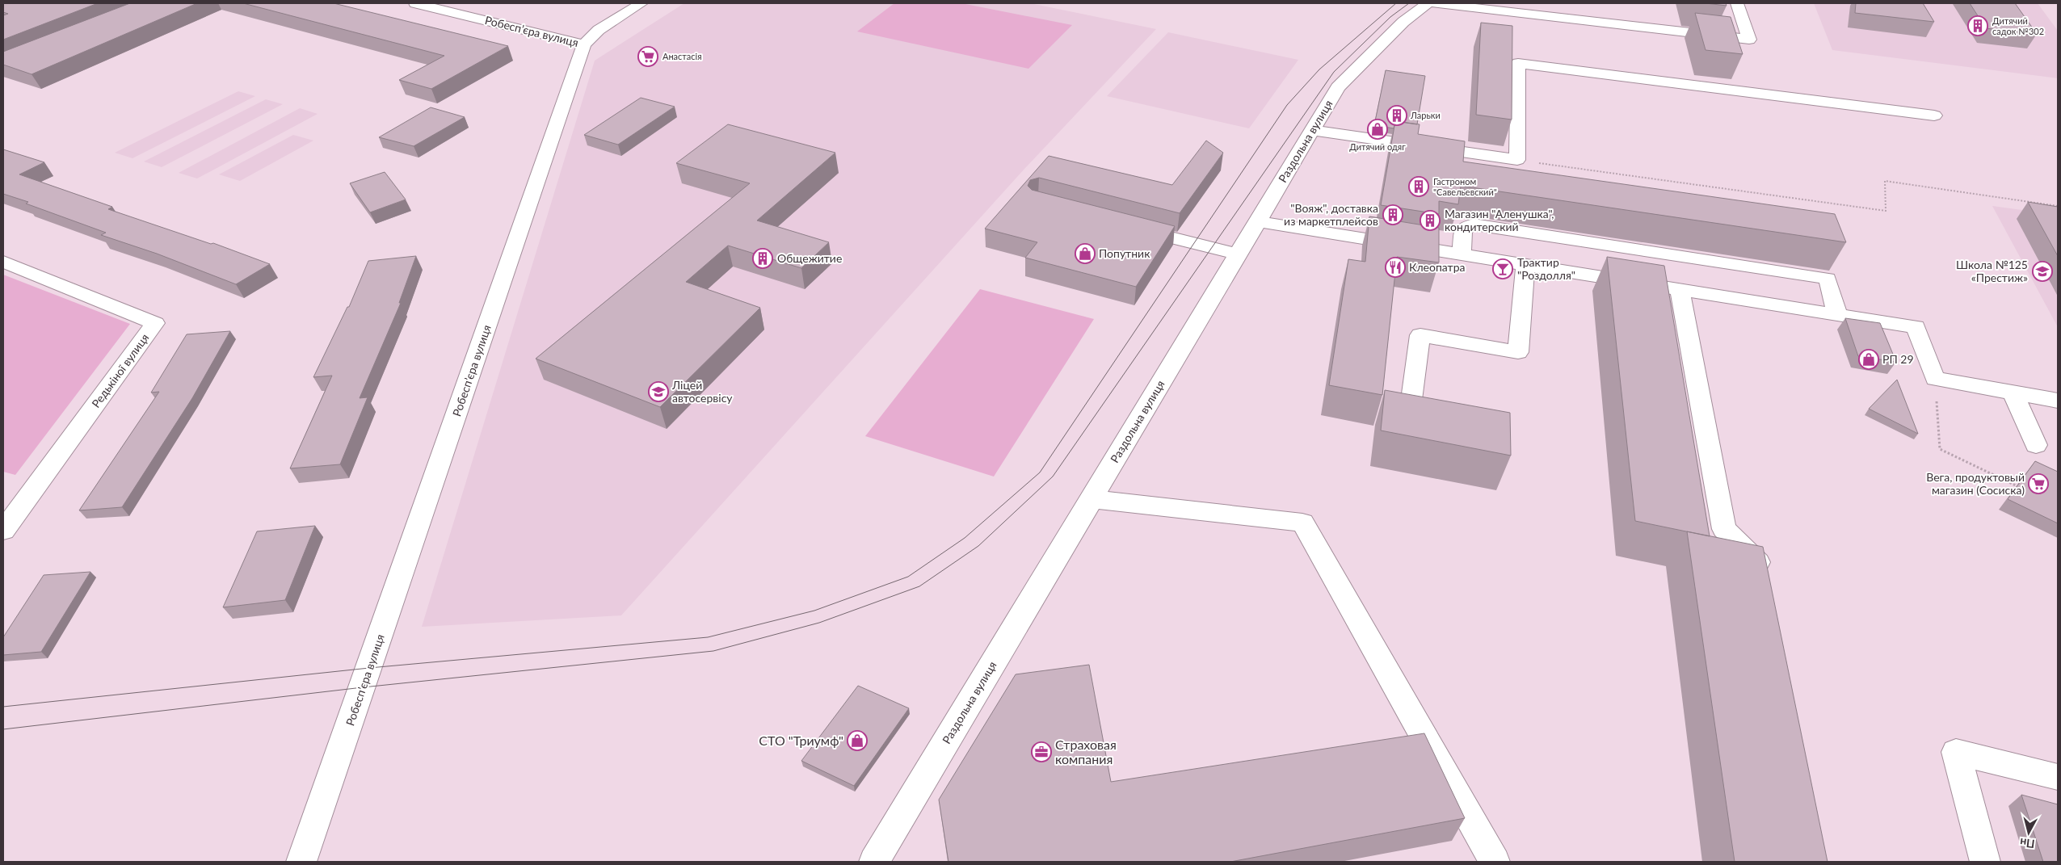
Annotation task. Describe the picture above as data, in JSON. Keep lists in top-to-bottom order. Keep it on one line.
{"streets":{"street":["Робесп’єра вулиця","Раздольна вулиця","Редькіної вулиця"]},"places":{"building":["Дитячий садок №302","Ларьки","Гастроном \"Савельевский\"","\"Вояж\", доставка из маркетплейсов","Магазин \"Аленушка\", кондитерский","Общежитие"],"supermarket":["Анастасія","Вега, продуктовый магазин (Сосиска)"],"shop":["Дитячий одяг","Попутник","РП 29","СТО \"Триумф\""],"restaurant":["Клеопатра"],"bar":["Трактир \"Роздолля\""],"school or university":["Школа №125 «Престиж»","Ліцей автосервісу"],"office":["Страховая компания"]},"north":"bottom"}
